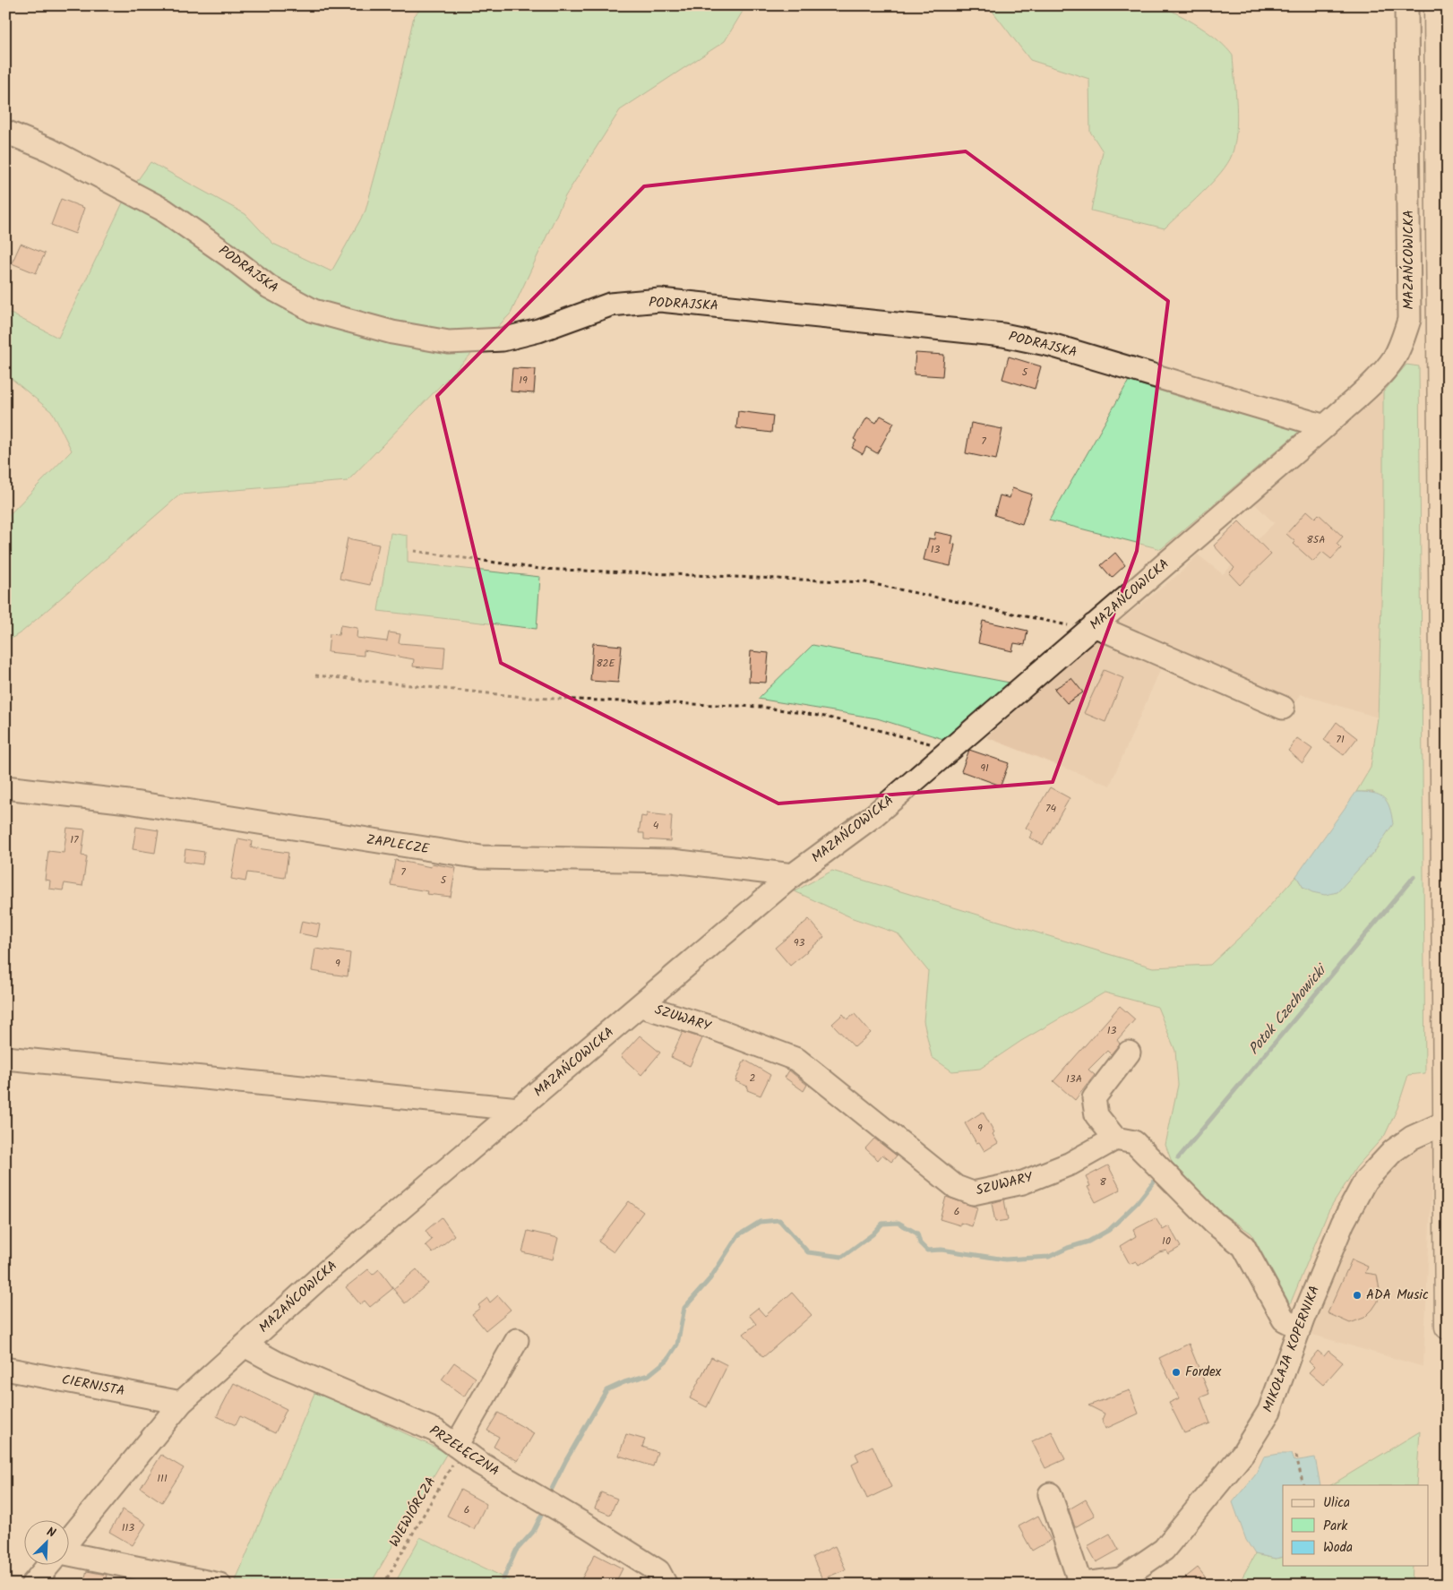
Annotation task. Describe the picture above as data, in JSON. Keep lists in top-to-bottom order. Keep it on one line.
{"streets":{"street":["MAZAŃCOWICKA","PODRAJSKA","ZAPLECZE","SZUWARY","MIKOŁAJA KOPERNIKA","CIERNISTA","PRZEŁĘCZNA"],"path":["WIEWIÓRCZA"]},"crossings":[["MAZAŃCOWICKA","PODRAJSKA"],["MAZAŃCOWICKA","ZAPLECZE"],["MAZAŃCOWICKA","SZUWARY"],["MAZAŃCOWICKA","CIERNISTA"],["MAZAŃCOWICKA","PRZEŁĘCZNA"],["PRZEŁĘCZNA","WIEWIÓRCZA"]],"water":["Potok Czechowicki"],"places":["ADA Music","Fordex"],"house_numbers":["5","19","7","85A","13","82E","71","91","74","4","17","7","5","93","9","13","2","13A","9","8","6","10","111","6","113"],"legend":["Ulica","Park","Woda"],"north":"top right"}
